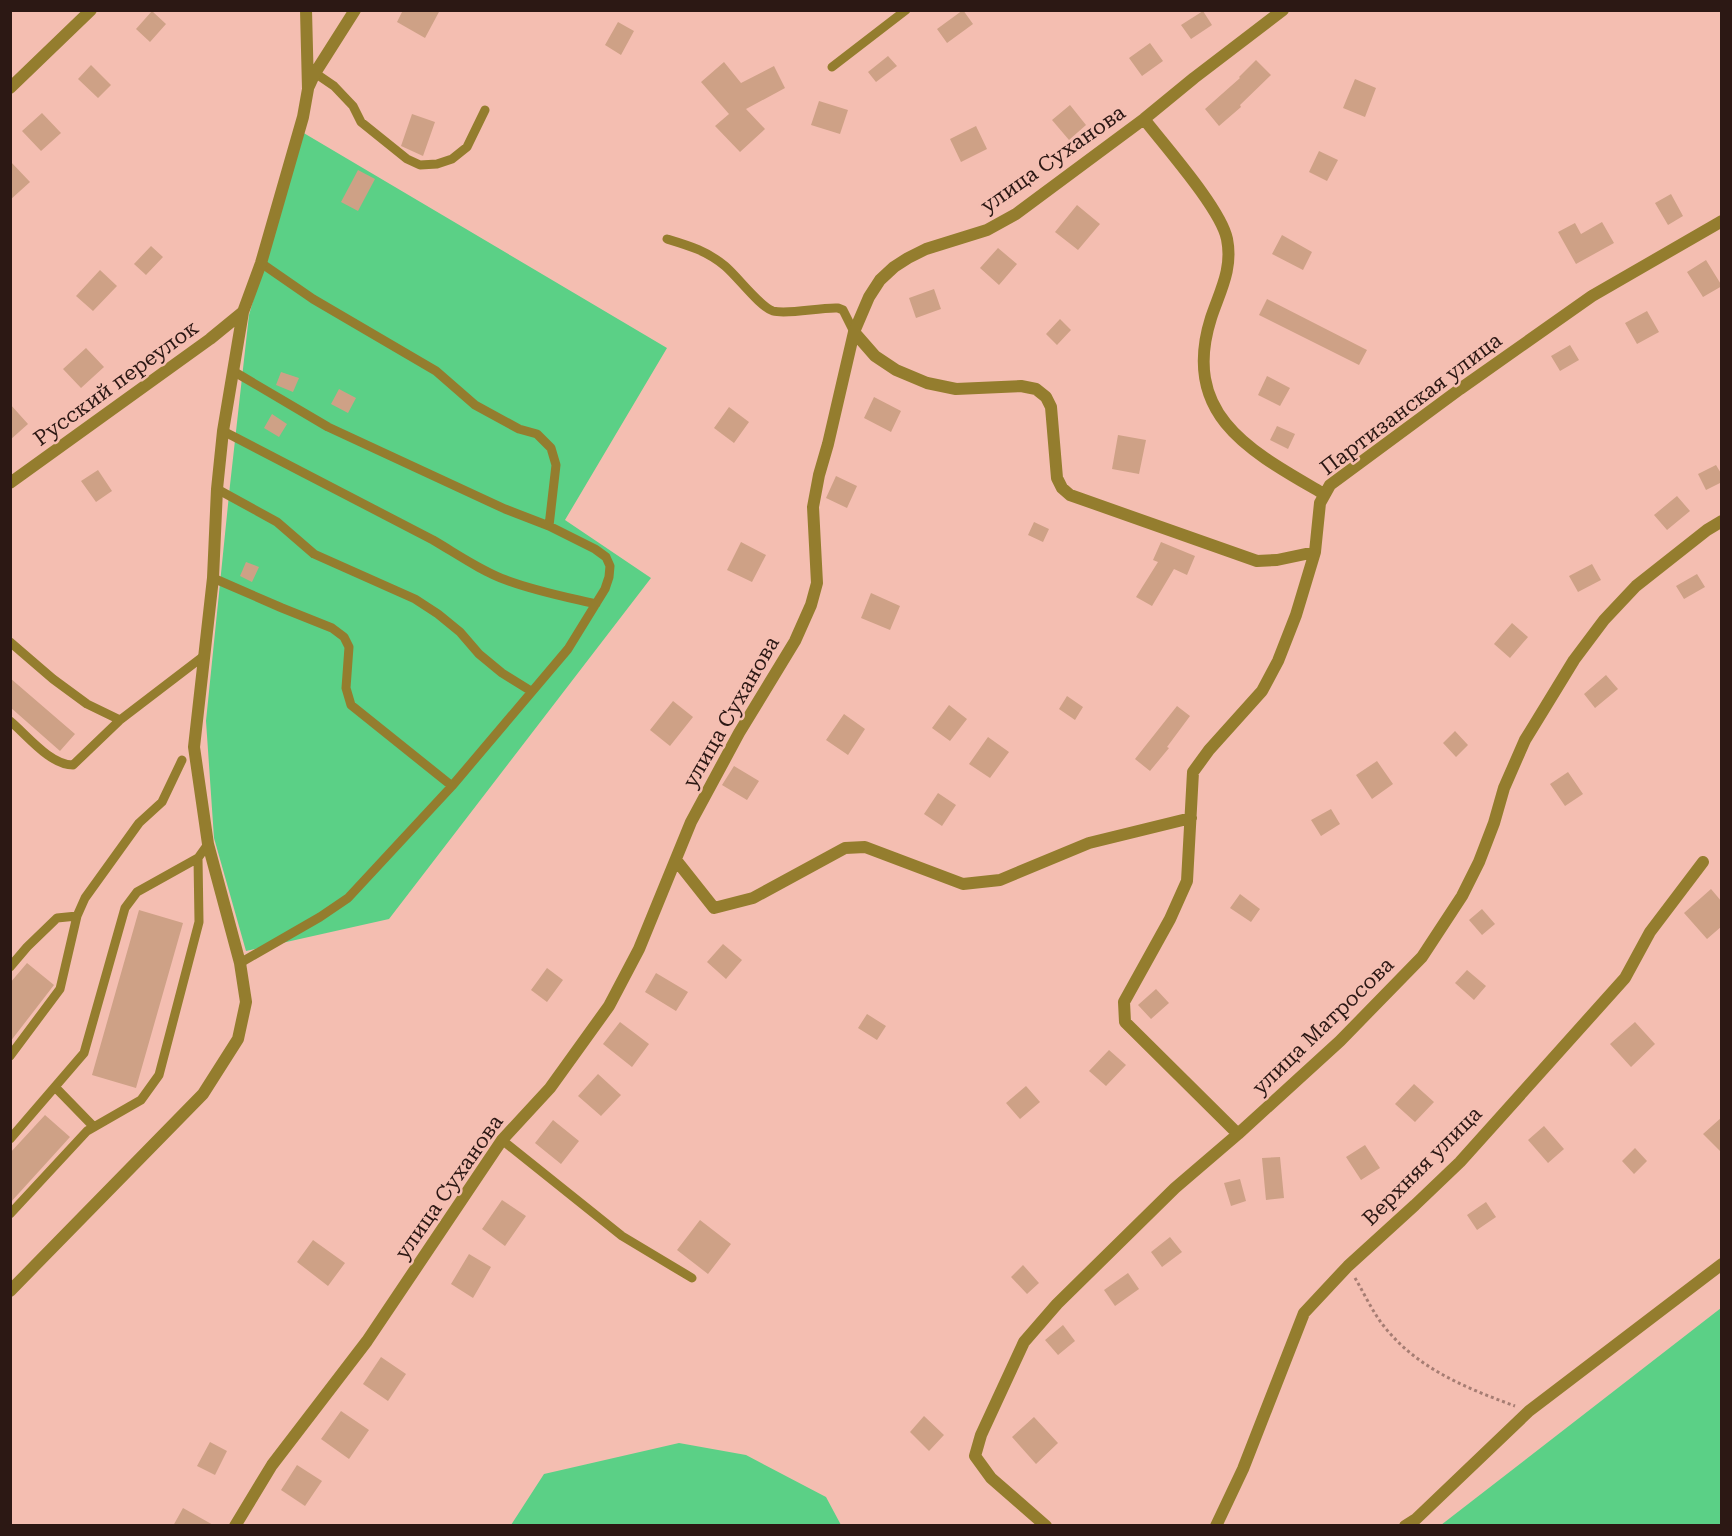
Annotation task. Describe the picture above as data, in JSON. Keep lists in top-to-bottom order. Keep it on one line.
{"streets":{"street":["улица Суханова","Русский переулок","Партизанская улица","улица Матросова","Верхняя улица"]},"crossings":[["Партизанская улица","улица Матросова"]]}
